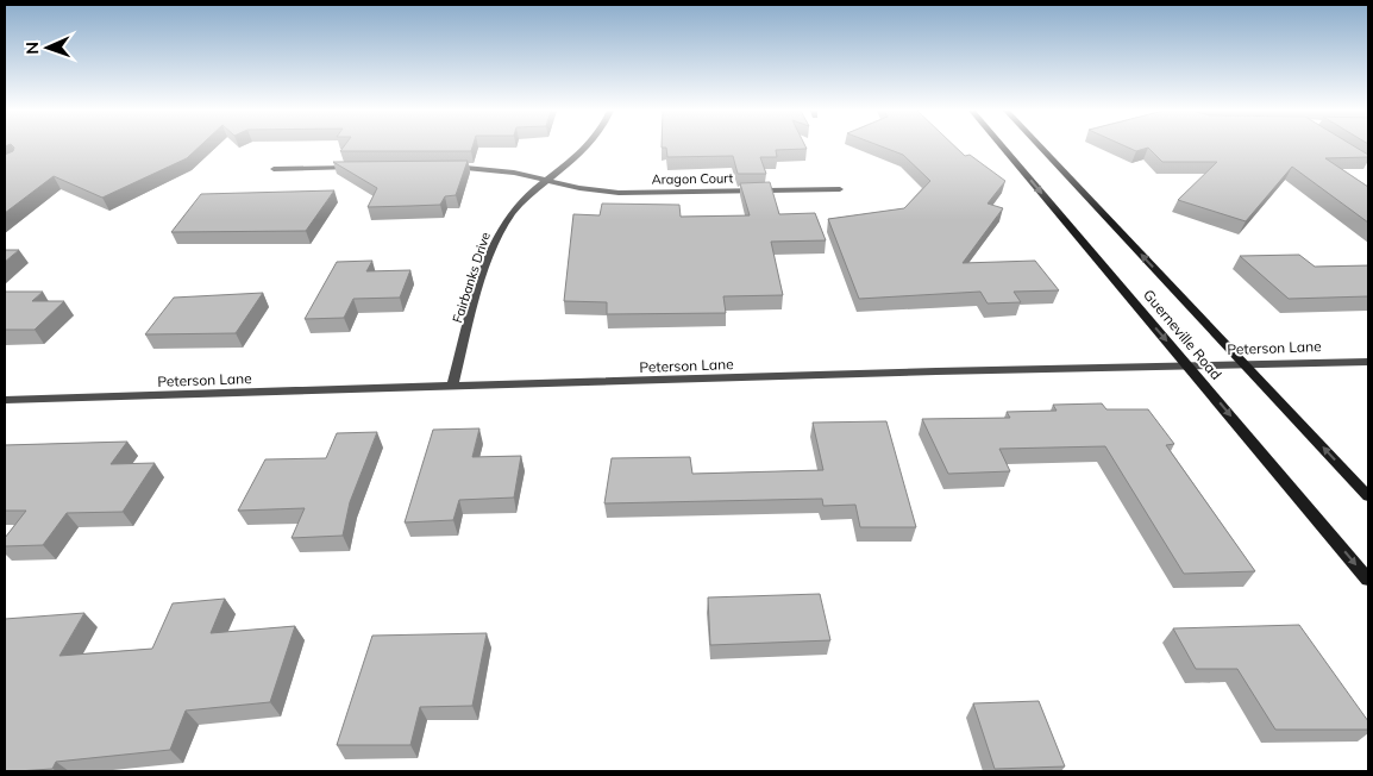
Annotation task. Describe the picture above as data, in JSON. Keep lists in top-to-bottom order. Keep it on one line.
{"streets":{"main road":["Guerneville Road"],"street":["Aragon Court","Fairbanks Drive","Peterson Lane"]},"crossings":[["Aragon Court","Fairbanks Drive"],["Fairbanks Drive","Peterson Lane"],["Guerneville Road","Peterson Lane"]],"north":"left"}
